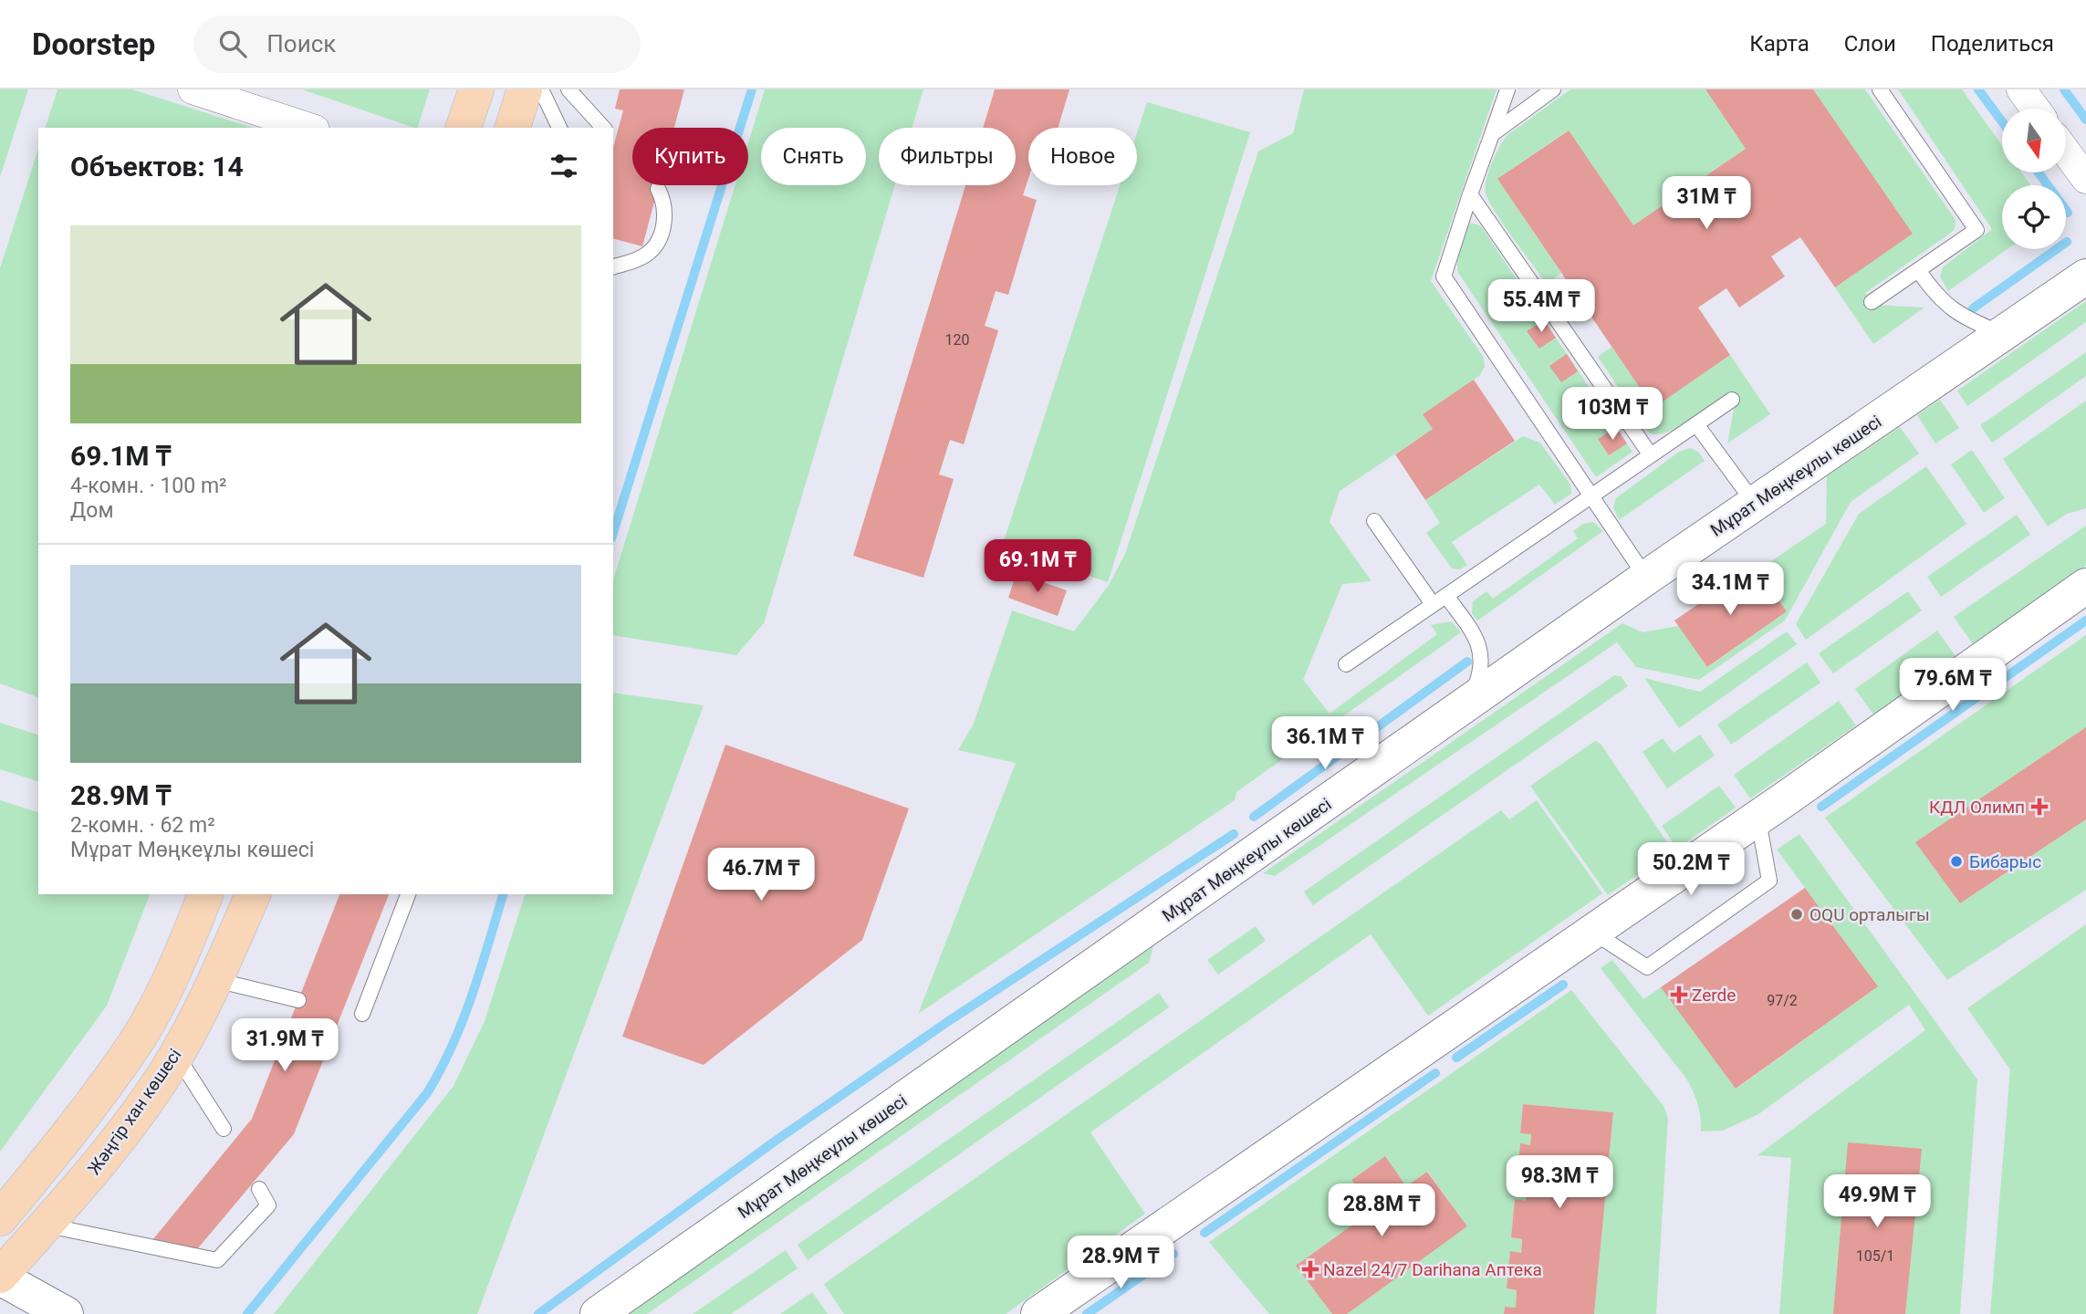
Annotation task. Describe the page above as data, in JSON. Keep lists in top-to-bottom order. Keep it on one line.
{"streets":{"main road":["Мұрат Мөңкеұлы көшесі","Жәңгір хан көшесі"]},"places":{"health":["КДЛ Олимп","Zerde","Nazel 24/7 Darihana Аптека"],"other":["Бибарыс","OQU орталыгы"]},"house_numbers":["120","97/2","105/1"],"north":"bottom","page":{"header":"Doorstep","search":"Поиск","nav":["Карта","Слои","Поделиться"],"chip":["Купить","Снять","Фильтры","Новое"],"heading":"Объектов: 14","price":["31M ₸","55.4M ₸","103M ₸","69.1M ₸","34.1M ₸","79.6M ₸","36.1M ₸","50.2M ₸","46.7M ₸","31.9M ₸","98.3M ₸","49.9M ₸","28.8M ₸","28.9M ₸"],"list":[{"name":"69.1M ₸","note":"4-комн. · 100 m² · Дом"},{"name":"28.9M ₸","note":"2-комн. · 62 m² · Мұрат Мөңкеұлы көшесі"}]}}
